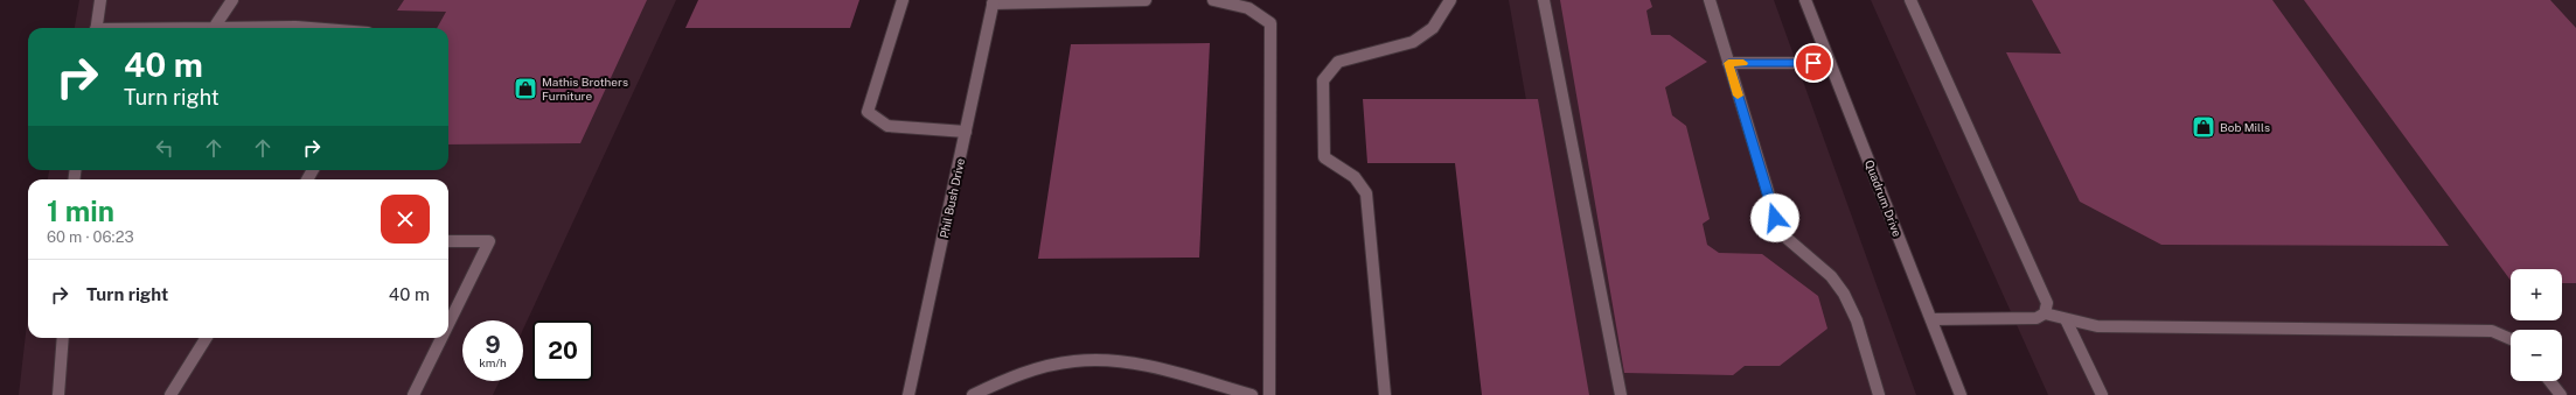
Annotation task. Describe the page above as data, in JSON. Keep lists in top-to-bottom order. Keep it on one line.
{"streets":{"street":["Phil Bush Drive","Quadrum Drive"]},"places":{"shop":["Mathis Brothers Furniture","Bob Mills"]},"page":{"turn":["40 m","Turn right"],"heading":["1 min","60 m · 06:23"],"list":[{"name":"Turn right","value":"40 m"}],"map_buttons":["+","−"],"speed":"9 km/h","limit":"20"}}
